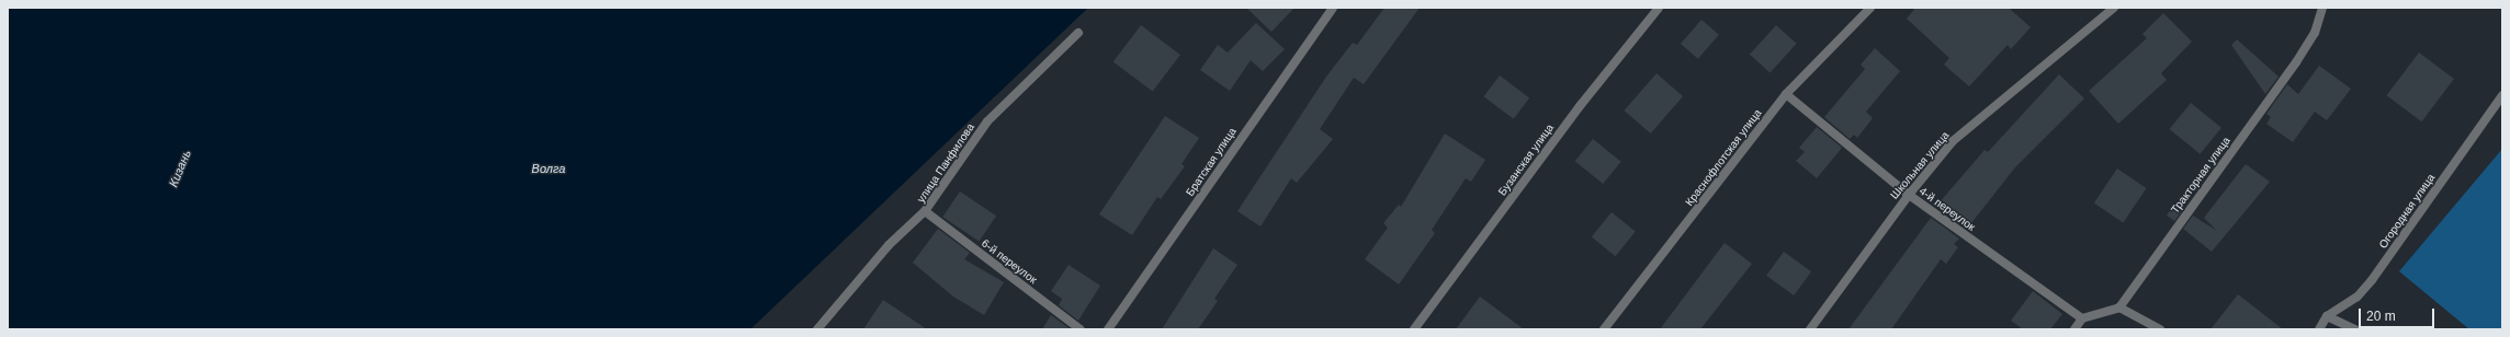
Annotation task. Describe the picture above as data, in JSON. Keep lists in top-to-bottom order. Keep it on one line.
{"streets":{"street":["Краснофлотская улица","Бузанская улица","Братская улица","улица Панфилова","Школьная улица","Тракторная улица","4-й переулок","Огородная улица","6-й переулок"]},"crossings":[["Краснофлотская улица","4-й переулок"],["улица Панфилова","6-й переулок"],["Школьная улица","4-й переулок"]],"water":["Кизань","Волга"],"scale_bar":"20 m"}
